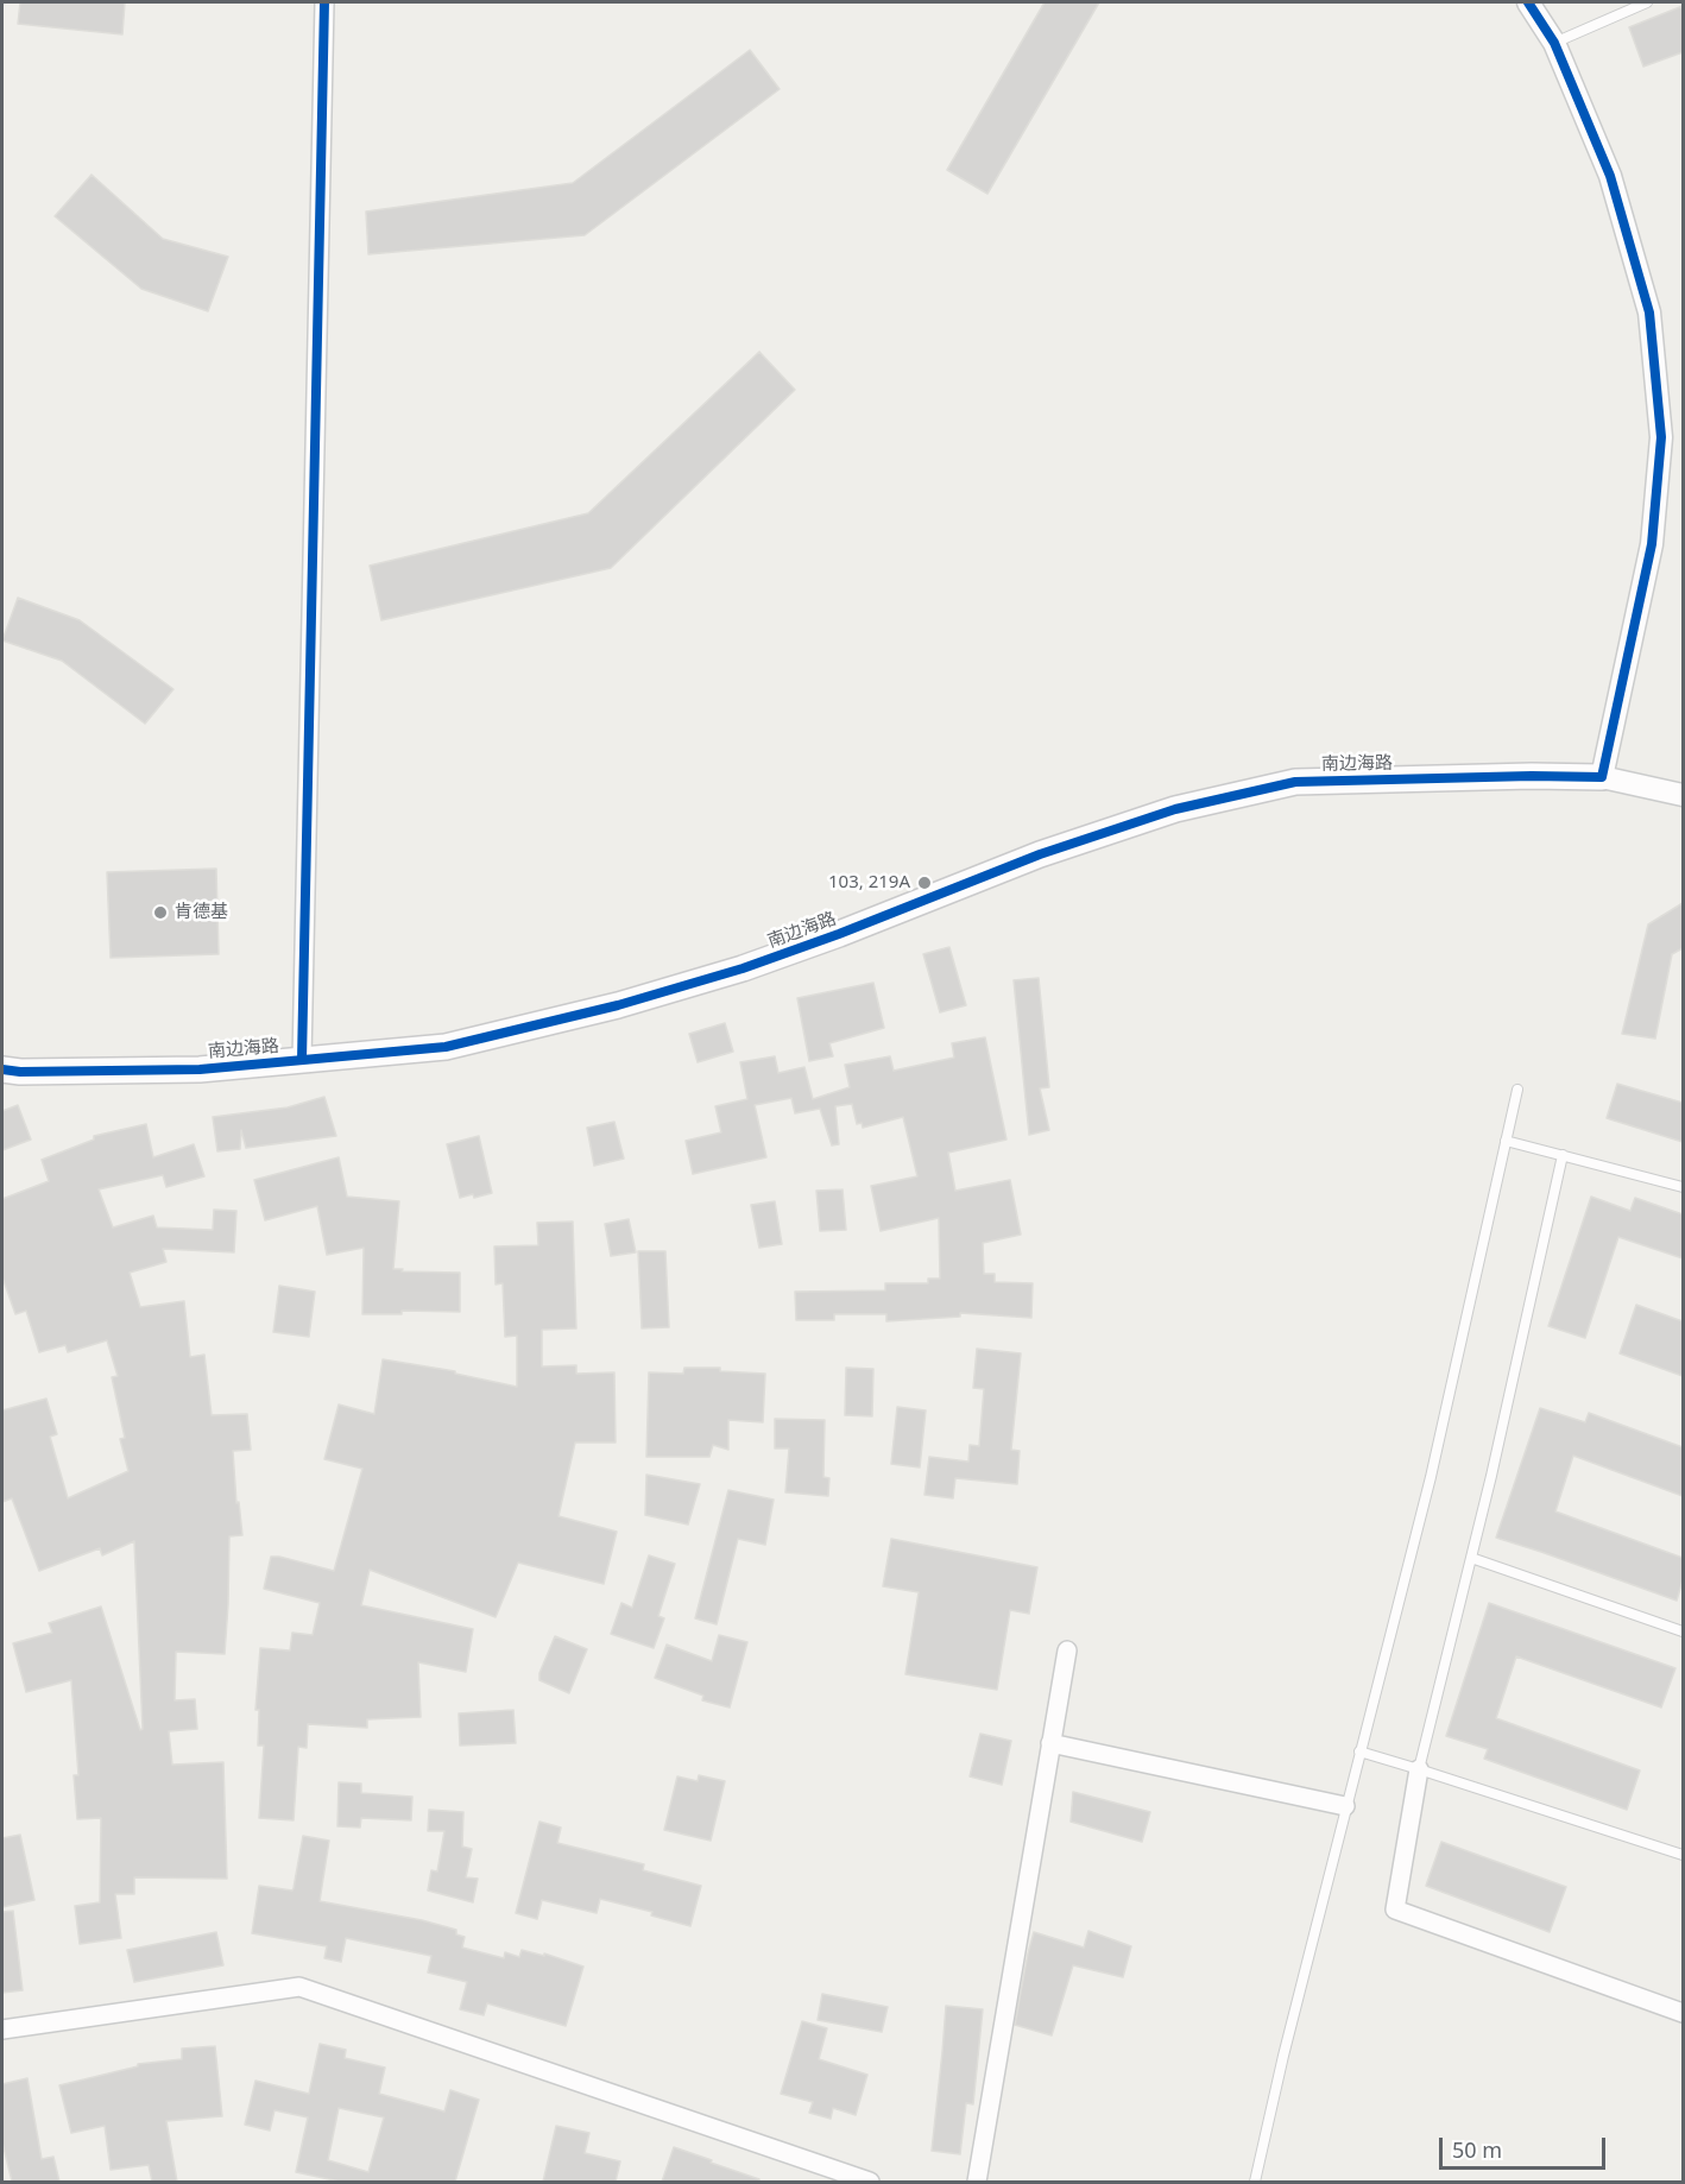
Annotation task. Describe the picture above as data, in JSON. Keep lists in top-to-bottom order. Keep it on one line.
{"streets":{"main road":["南边海路"]},"places":["103, 219A","肯德基"],"scale_bar":"50 m"}
